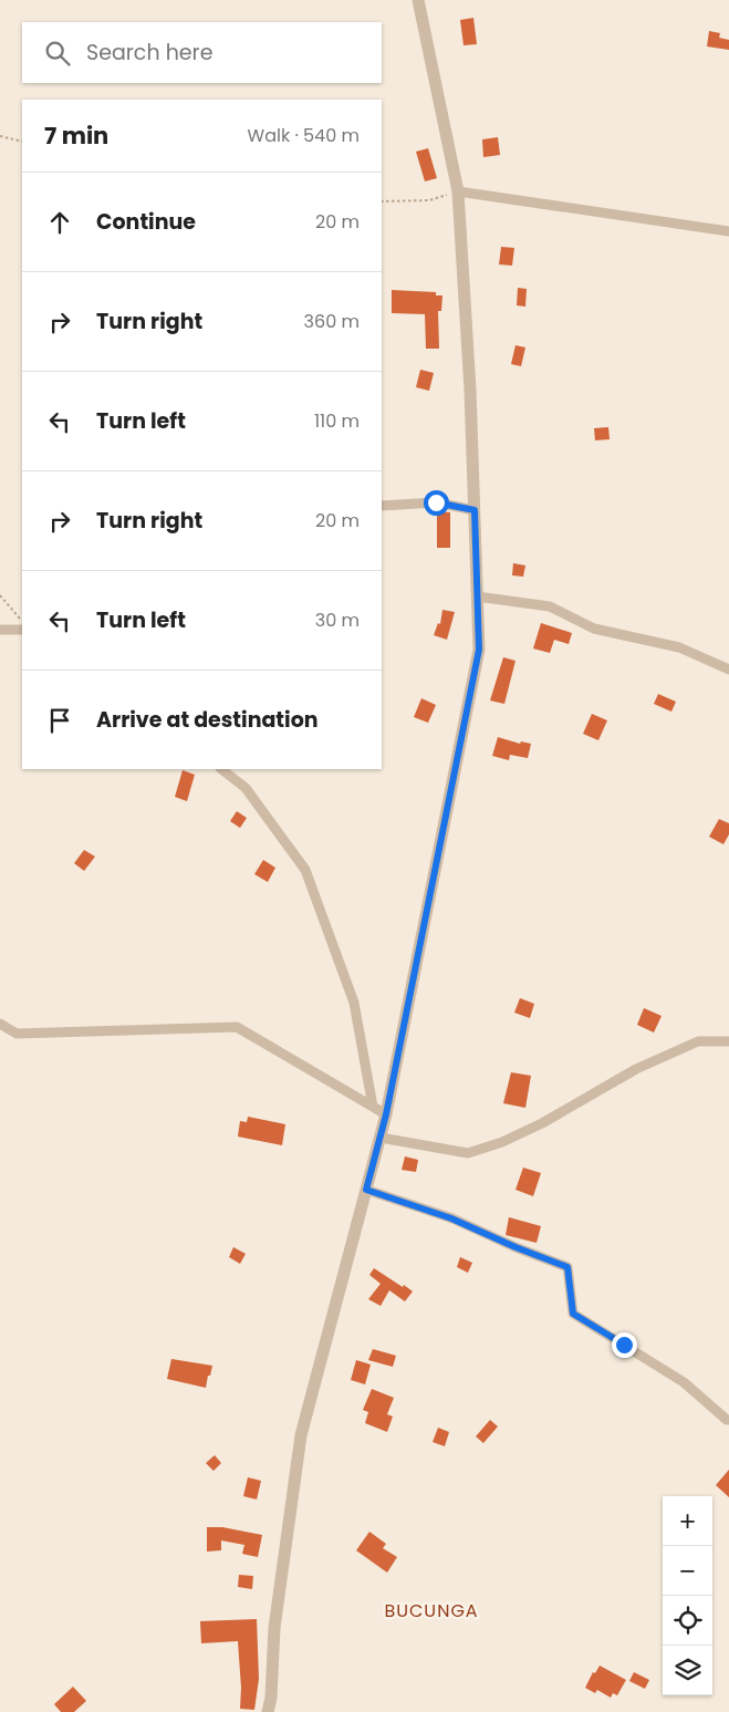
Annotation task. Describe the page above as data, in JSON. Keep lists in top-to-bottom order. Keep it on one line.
{"districts":["BUCUNGA"],"page":{"search":"Search here","heading":["7 min","Walk · 540 m"],"list":[["Continue","20 m"],["Turn right","360 m"],["Turn left","110 m"],["Turn right","20 m"],["Turn left","30 m"],"Arrive at destination"],"map_buttons":["+","−"]}}
